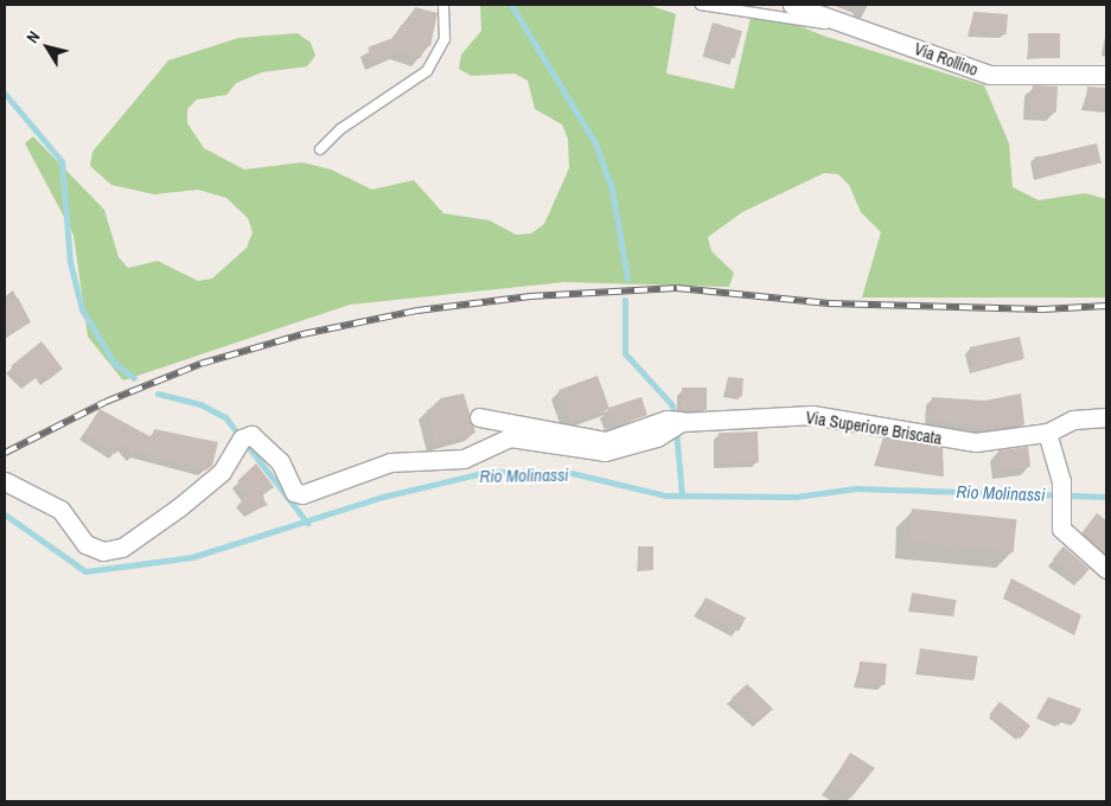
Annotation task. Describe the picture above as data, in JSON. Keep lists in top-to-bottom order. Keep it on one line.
{"streets":{"street":["Via Rollino","Via Superiore Briscata"]},"water":["Rio Molinassi"],"north":"top left"}
